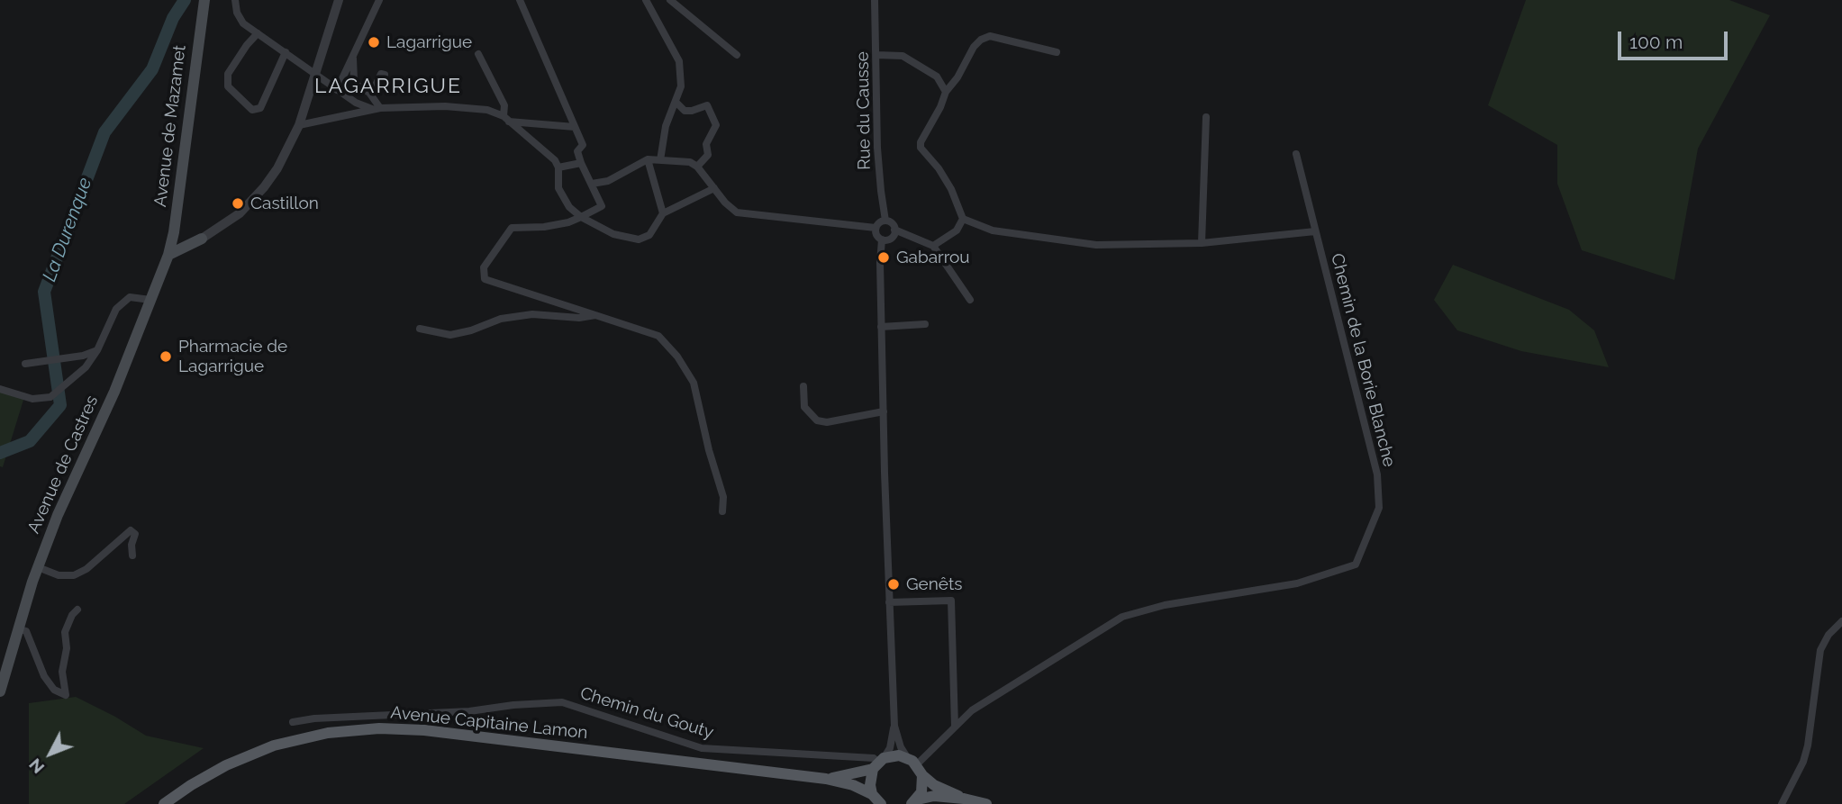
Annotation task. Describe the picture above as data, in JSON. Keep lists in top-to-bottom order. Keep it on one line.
{"streets":{"main road":["Avenue de Mazamet","Avenue de Castres","Avenue Capitaine Lamon"],"street":["Rue du Causse","Chemin de la Borie Blanche","Chemin du Gouty"]},"crossings":[["Avenue de Mazamet","Avenue de Castres"],["Chemin du Gouty","Avenue Capitaine Lamon"]],"districts":["LAGARRIGUE"],"water":["La Durenque"],"places":["Lagarrigue","Castillon","Gabarrou","Pharmacie de Lagarrigue","Genêts"],"scale_bar":"100 m","north":"bottom left"}
